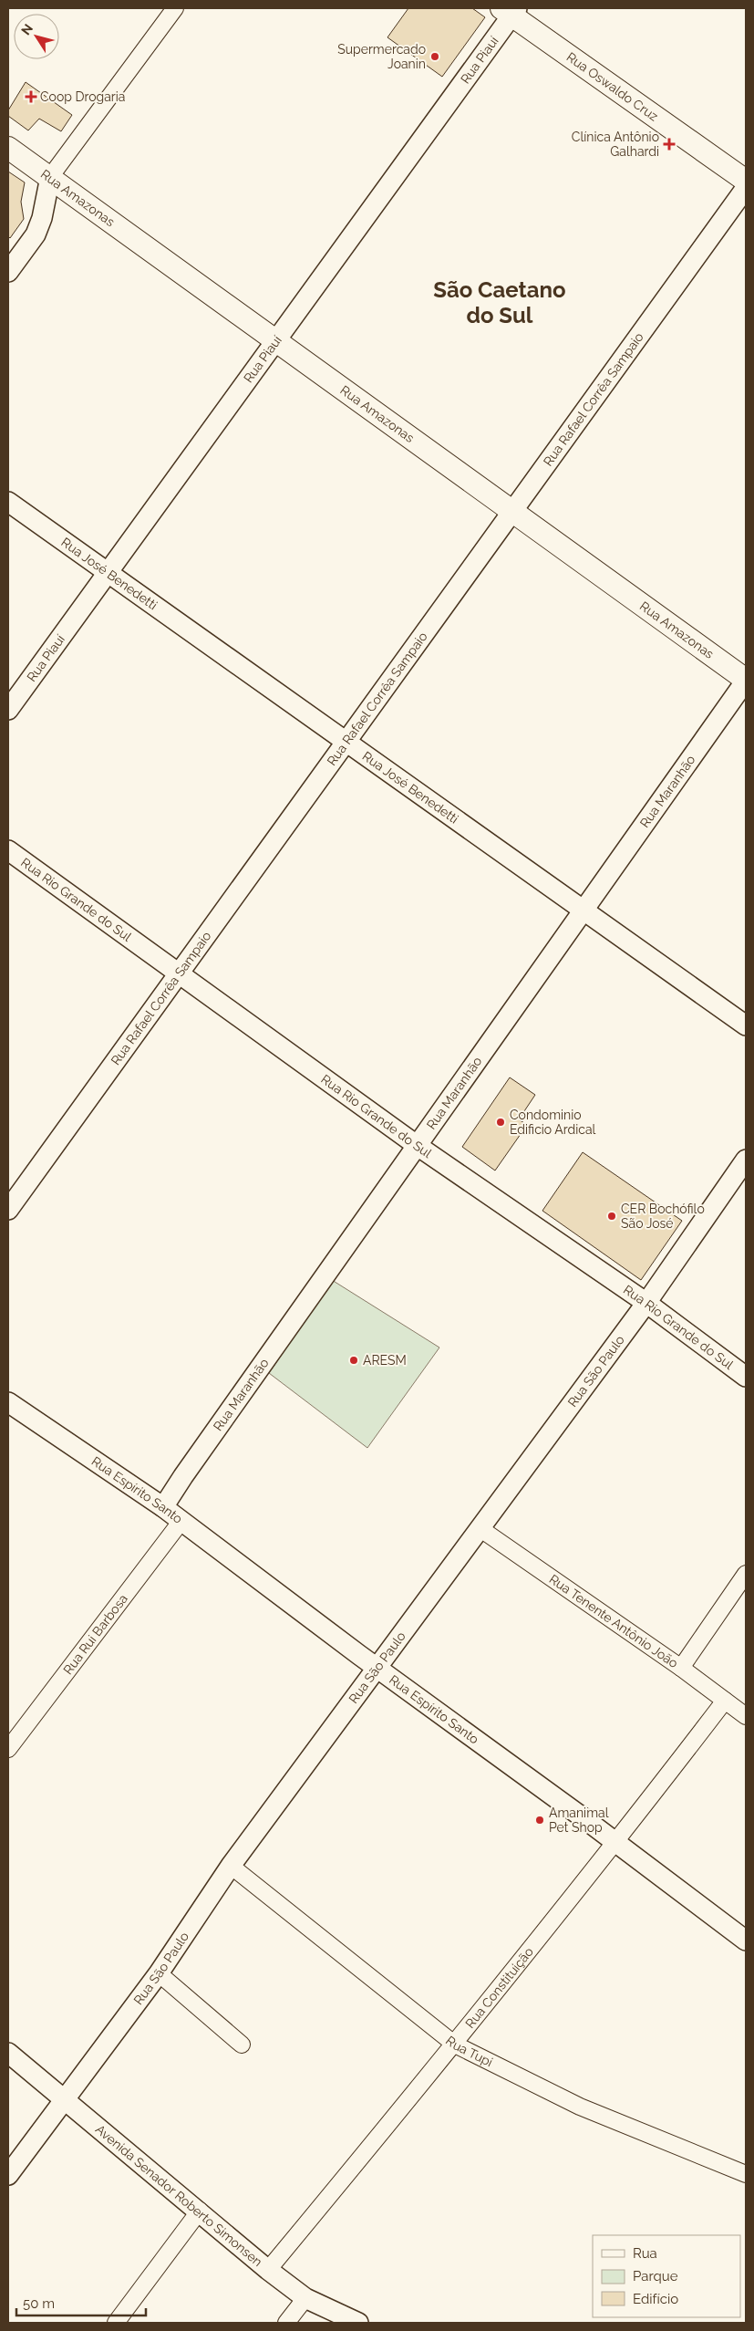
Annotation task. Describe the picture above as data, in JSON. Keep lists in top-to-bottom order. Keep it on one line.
{"streets":{"main road":["Rua Oswaldo Cruz","Rua Amazonas"],"street":["Rua Piauí","Rua Rafael Corrêa Sampaio","Rua José Benedetti","Rua Maranhão","Rua Rio Grande do Sul","Rua São Paulo","Rua Espírito Santo","Rua Tenente Antônio João","Rua Rui Barbosa","Rua Constituição","Rua Tupi","Avenida Senador Roberto Simonsen"]},"crossings":[["Rua Piauí","Rua Oswaldo Cruz"],["Rua Piauí","Rua Amazonas"],["Rua Piauí","Rua José Benedetti"],["Rua Amazonas","Rua Rafael Corrêa Sampaio"],["Rua Amazonas","Rua Maranhão"],["Rua Rafael Corrêa Sampaio","Rua José Benedetti"],["Rua Rafael Corrêa Sampaio","Rua Rio Grande do Sul"],["Rua José Benedetti","Rua Maranhão"],["Rua Maranhão","Rua Rio Grande do Sul"],["Rua Maranhão","Rua Espírito Santo"],["Rua Rio Grande do Sul","Rua São Paulo"],["Rua São Paulo","Rua Espírito Santo"],["Rua São Paulo","Rua Tenente Antônio João"],["Rua São Paulo","Rua Tupi"],["Rua São Paulo","Avenida Senador Roberto Simonsen"],["Rua Espírito Santo","Rua Rui Barbosa"],["Rua Espírito Santo","Rua Constituição"],["Rua Tenente Antônio João","Rua Constituição"],["Rua Constituição","Rua Tupi"],["Rua Constituição","Avenida Senador Roberto Simonsen"]],"districts":["São Caetano do Sul"],"places":{"other":["Supermercado Joanin","Condominio Edificio Ardical","CER Bochófilo São José","ARESM","Amanimal Pet Shop"],"health":["Coop Drogaria","Clínica Antônio Galhardi"]},"legend":["Rua","Parque","Edifício"],"scale_bar":"50 m","north":"top left"}
